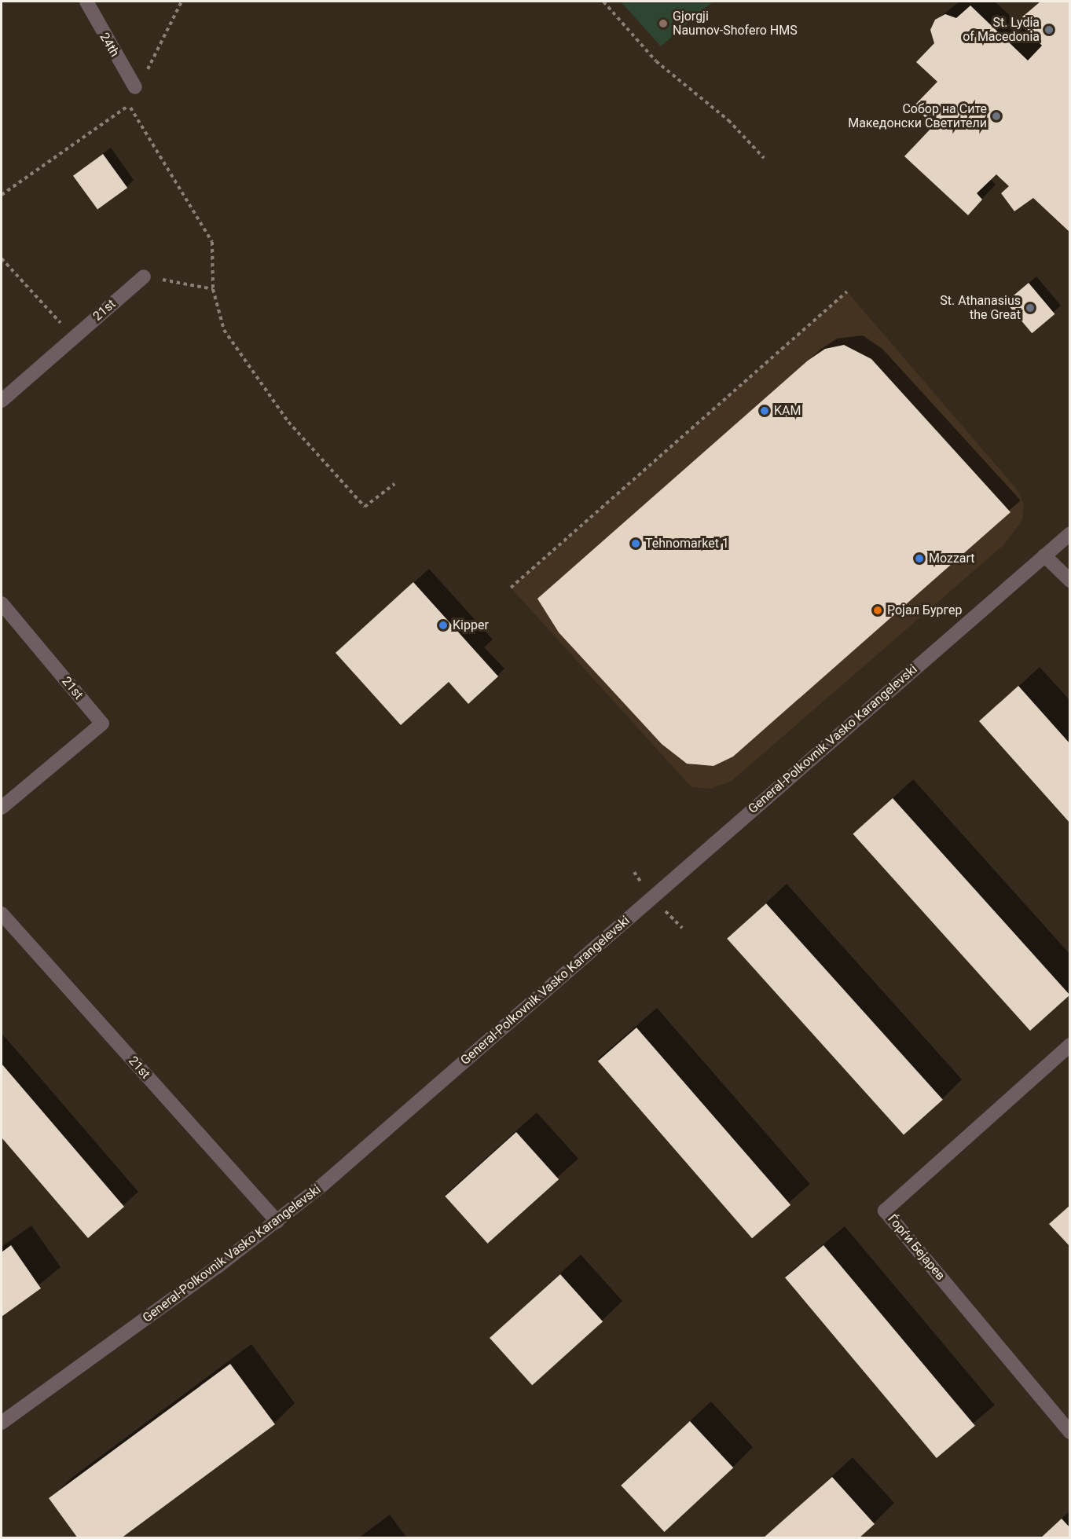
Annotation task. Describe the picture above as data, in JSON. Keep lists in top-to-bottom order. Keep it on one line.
{"streets":{"street":["24th","21st","General-Polkovnik Vasko Karangelevski","Ѓорѓи Бејарев"]},"crossings":[["21st","General-Polkovnik Vasko Karangelevski"]],"places":["Gjorgji Naumov-Shofero HMS","St. Lydia of Macedonia","Собор на Сите Македонски Светители","St. Athanasius the Great","KAM","Tehnomarket 1","Mozzart","Ројал Бургер","Kipper"]}
